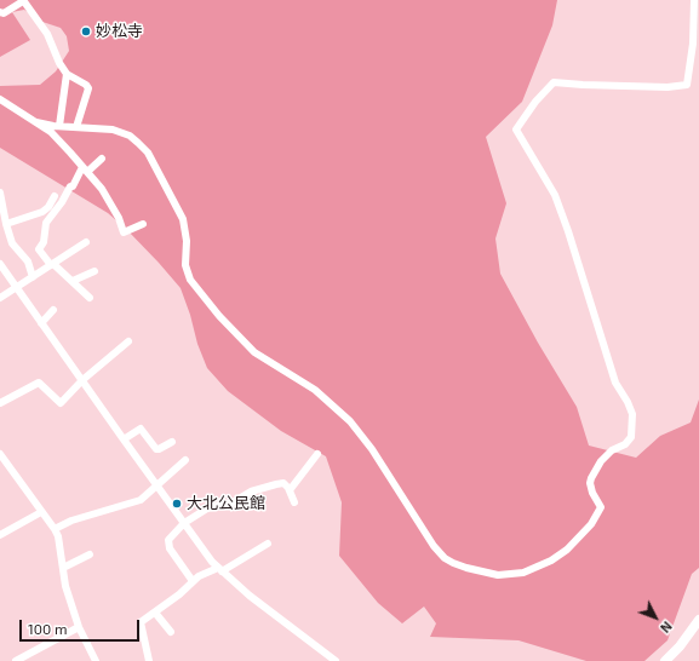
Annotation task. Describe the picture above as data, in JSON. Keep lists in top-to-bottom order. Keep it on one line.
{"places":["妙松寺","大北公民館"],"scale_bar":"100 m","north":"bottom right"}
